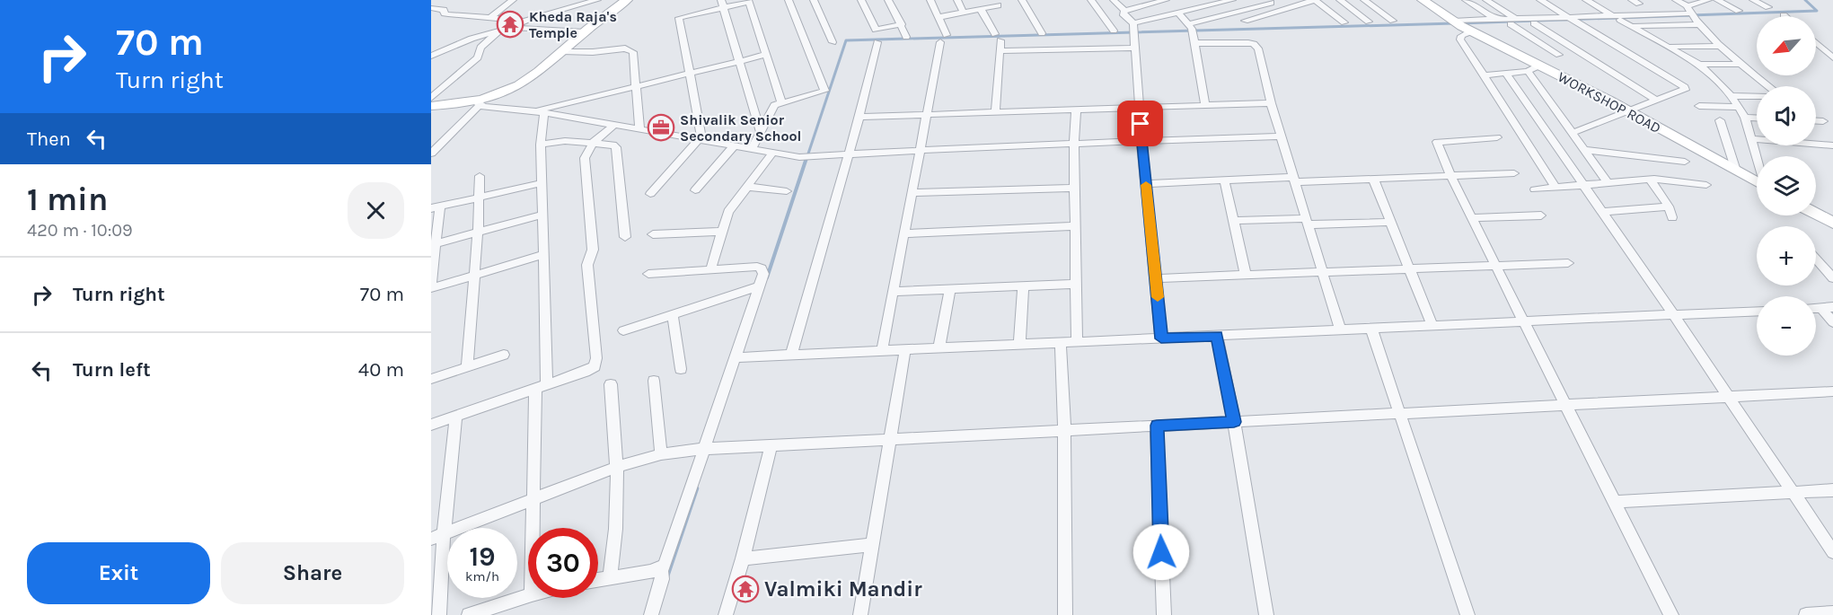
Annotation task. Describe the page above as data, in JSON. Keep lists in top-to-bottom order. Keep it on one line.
{"streets":{"main road":["WORKSHOP ROAD"]},"places":{"temple":["Kheda Raja's Temple","Valmiki Mandir"],"office":["Shivalik Senior Secondary School"]},"north":"bottom left","page":{"turn":["70 m","Turn right"],"map_buttons":["+","−"],"then":"Then","heading":["1 min","420 m · 10:09"],"list":[{"name":"Turn right","value":"70 m"},{"name":"Turn left","value":"40 m"}],"speed":"19 km/h","limit":"30","buttons":["Exit","Share"]}}
